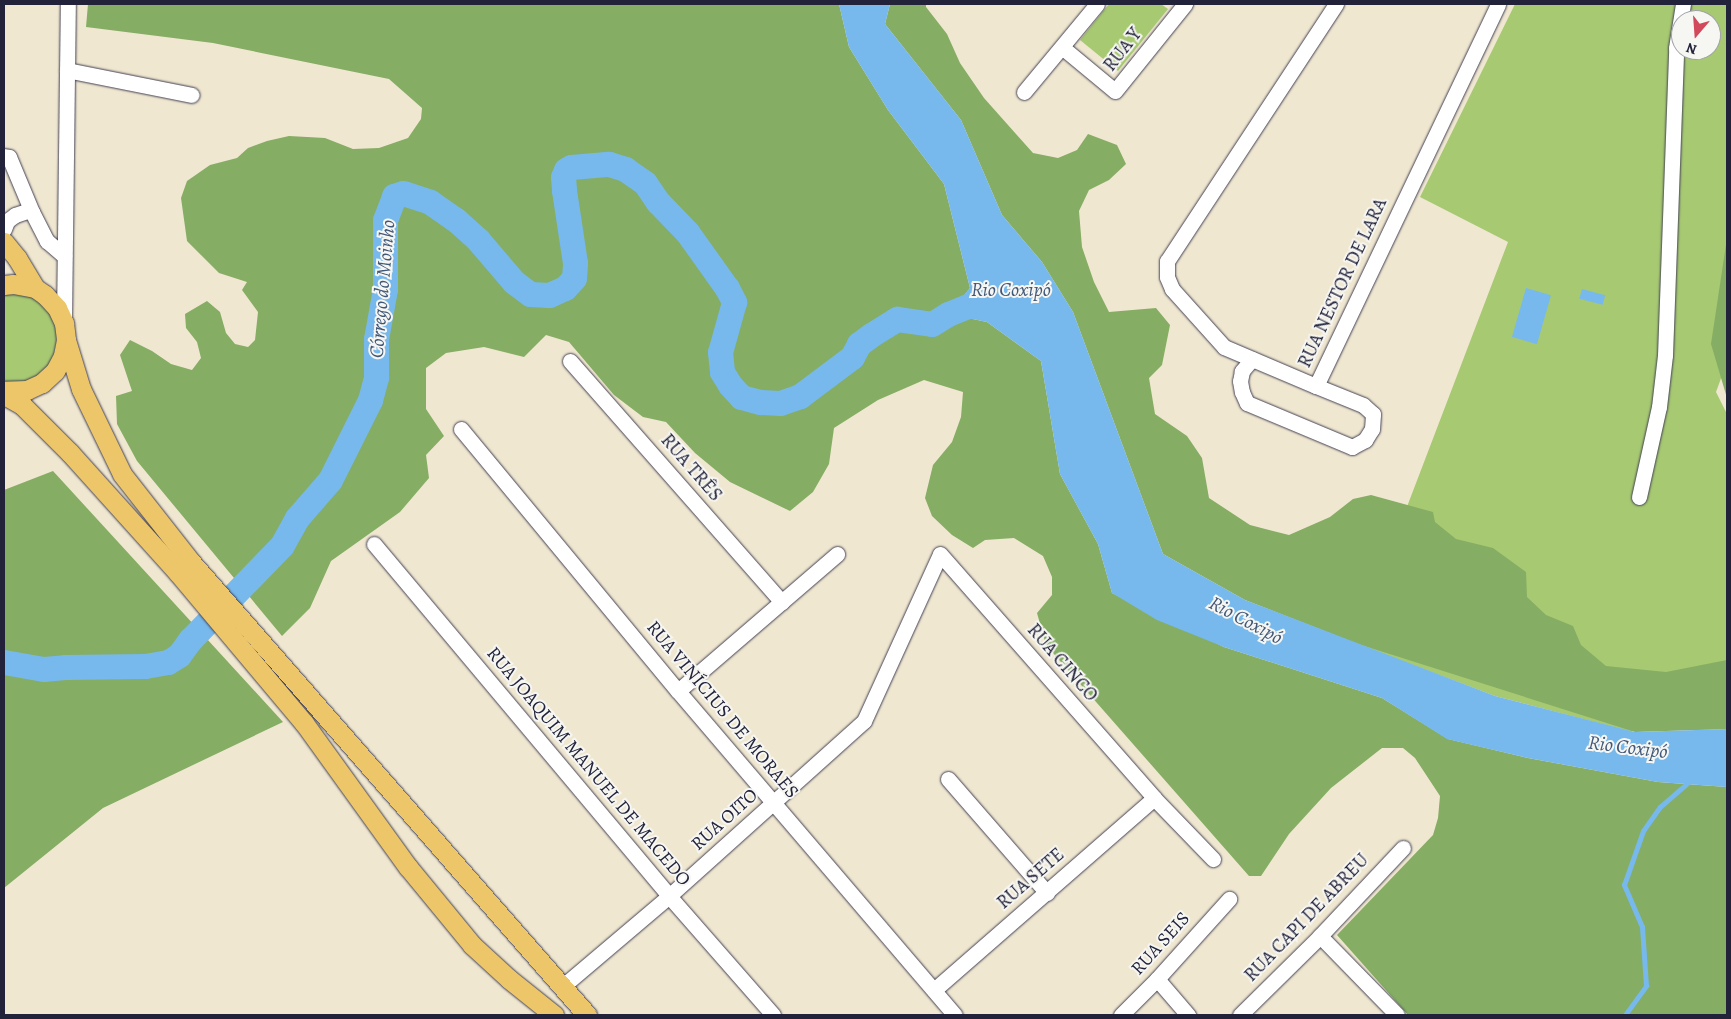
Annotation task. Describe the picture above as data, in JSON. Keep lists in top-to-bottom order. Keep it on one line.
{"streets":{"street":["RUA Y","RUA NESTOR DE LARA","RUA TRÊS","RUA CINCO","RUA VINÍCIUS DE MORAES","RUA JOAQUIM MANUEL DE MACEDO","RUA OITO","RUA SETE","RUA CAPI DE ABREU","RUA SEIS"]},"crossings":[["RUA CINCO","RUA OITO"],["RUA CINCO","RUA SETE"],["RUA VINÍCIUS DE MORAES","RUA OITO"],["RUA VINÍCIUS DE MORAES","RUA SETE"],["RUA JOAQUIM MANUEL DE MACEDO","RUA OITO"]],"water":["Córrego do Moinho","Rio Coxipó"],"north":"bottom"}
